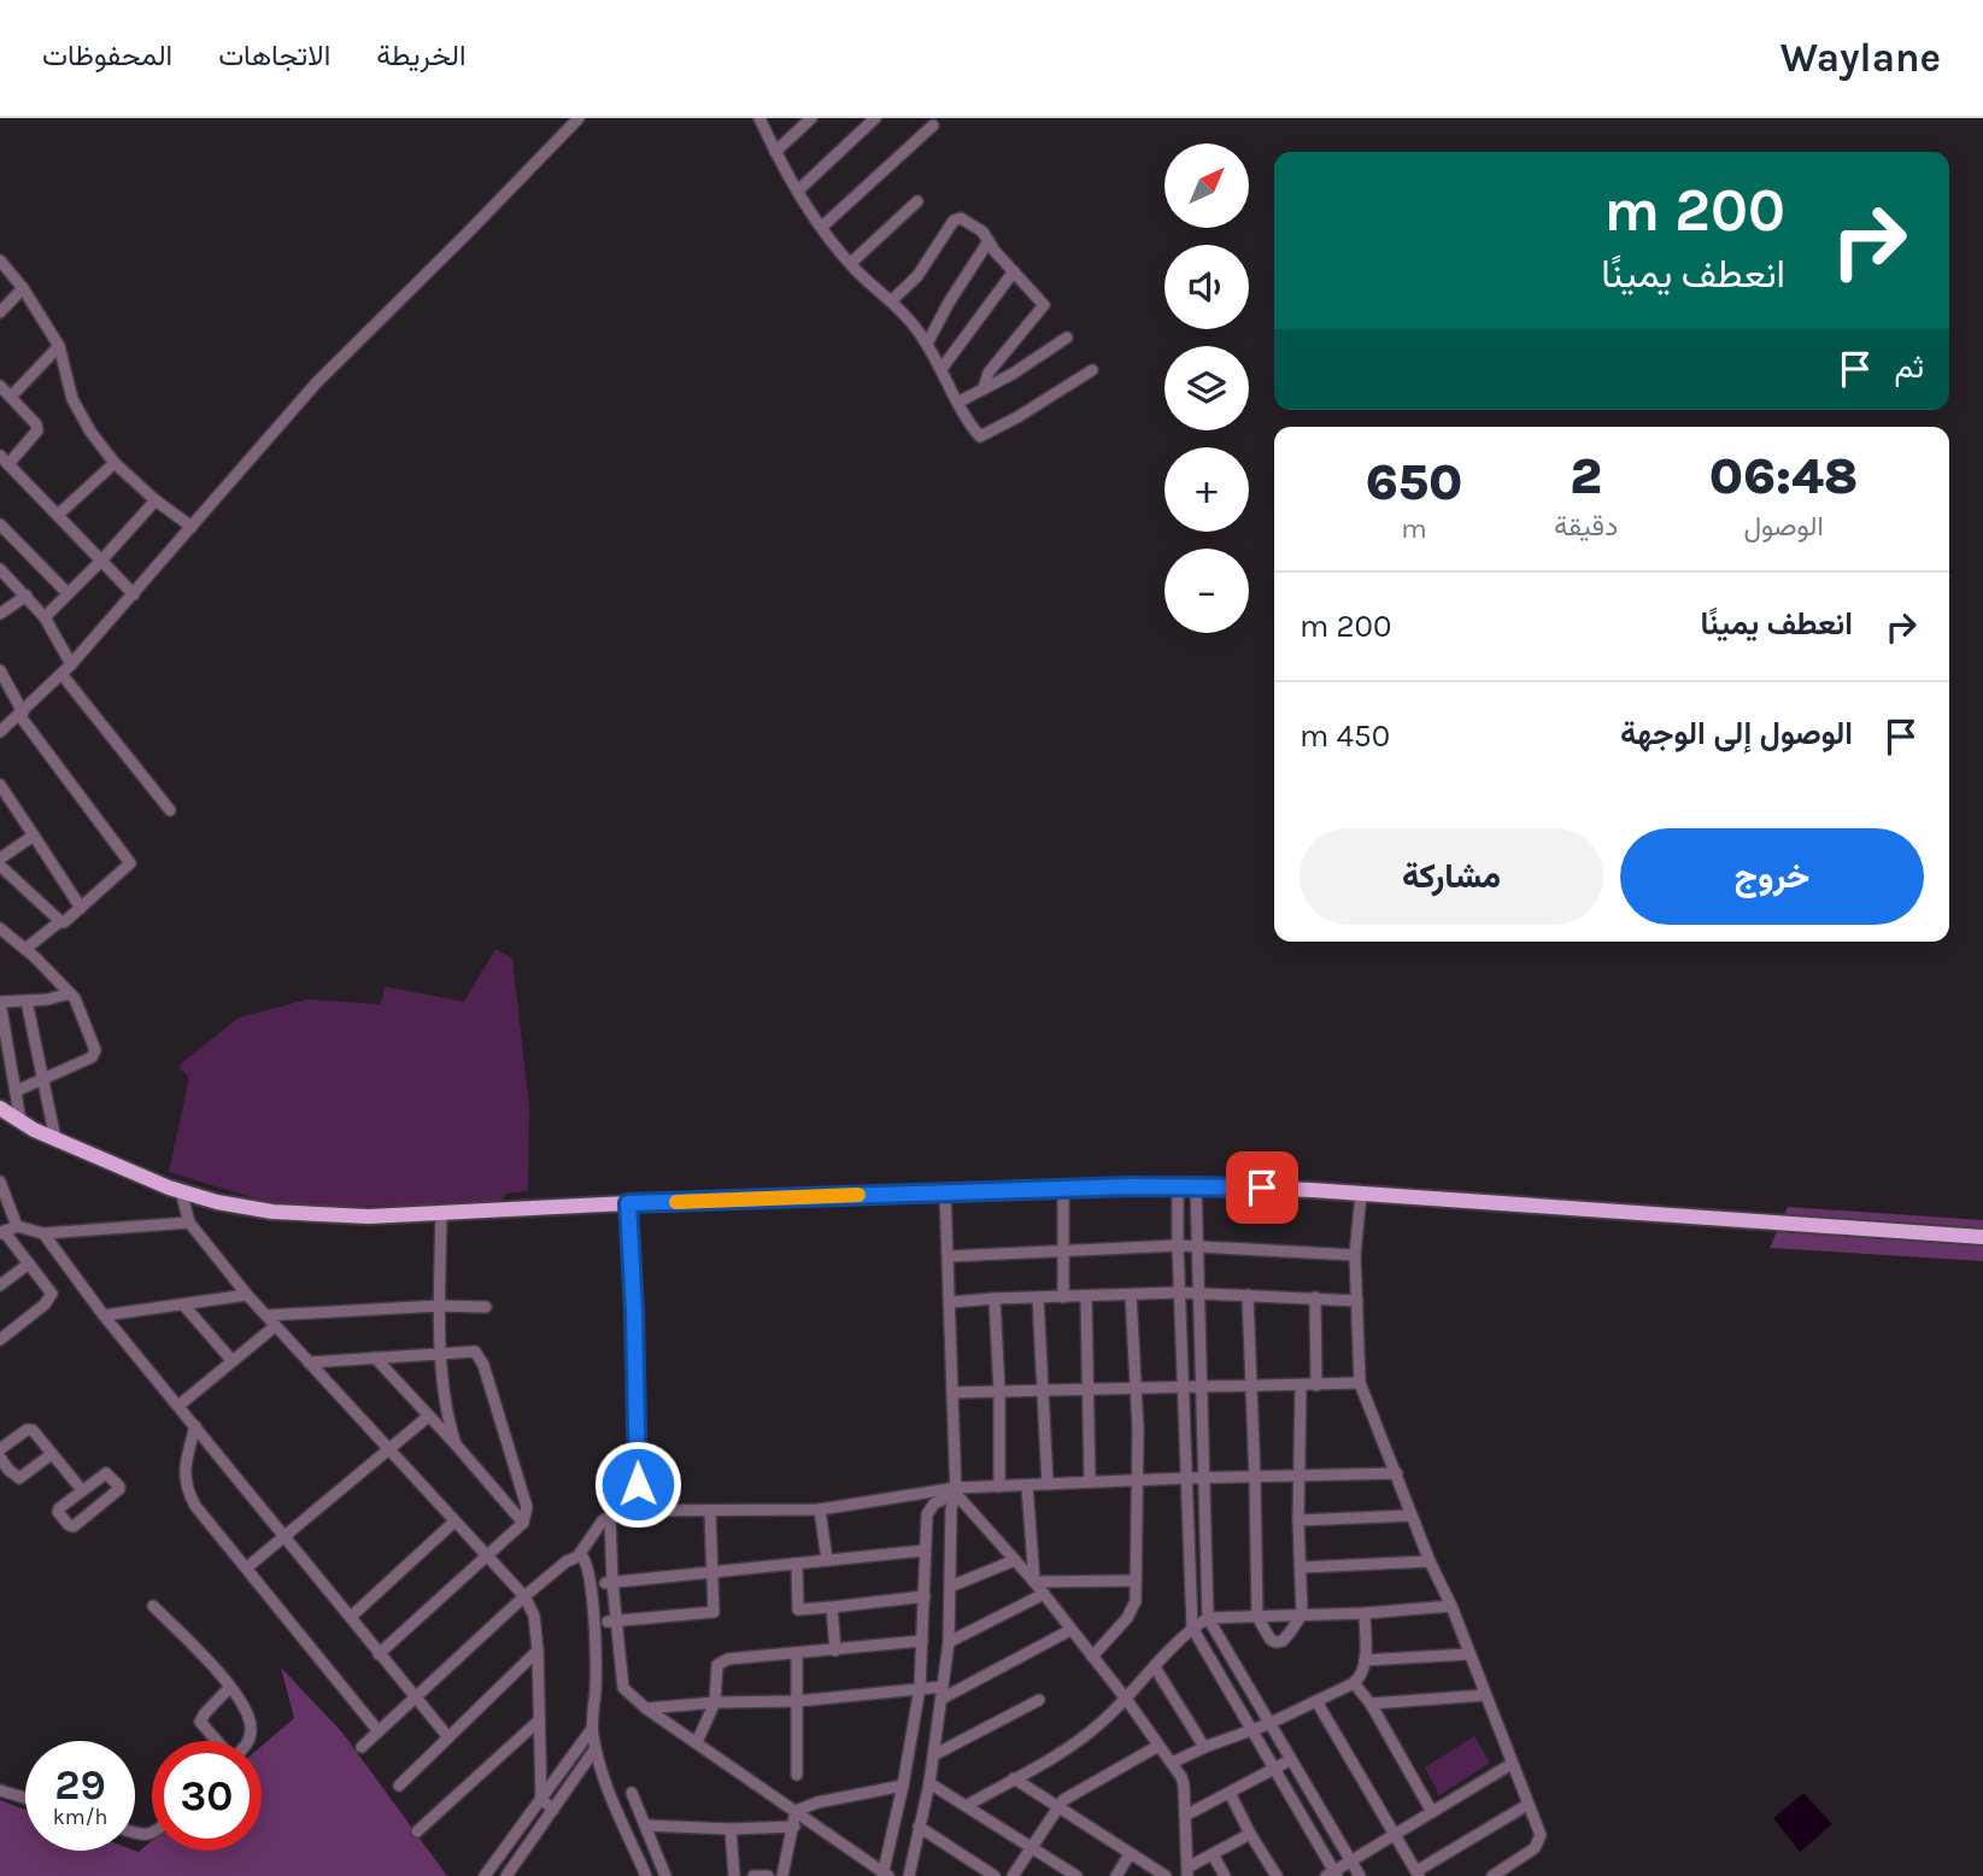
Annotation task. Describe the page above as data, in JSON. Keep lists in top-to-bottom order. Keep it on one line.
{"north":"top right","page":{"header":"Waylane","nav":["الخريطة","الاتجاهات","المحفوظات"],"map_buttons":["+","−"],"turn":["200 m","انعطف يمينًا"],"then":"ثم","eta":["06:48","الوصول","2","دقيقة","650","m"],"list":[{"name":"انعطف يمينًا","value":"200 m"},{"name":"الوصول إلى الوجهة","value":"450 m"}],"buttons":["خروج","مشاركة"],"speed":"29 km/h","limit":"30"}}
